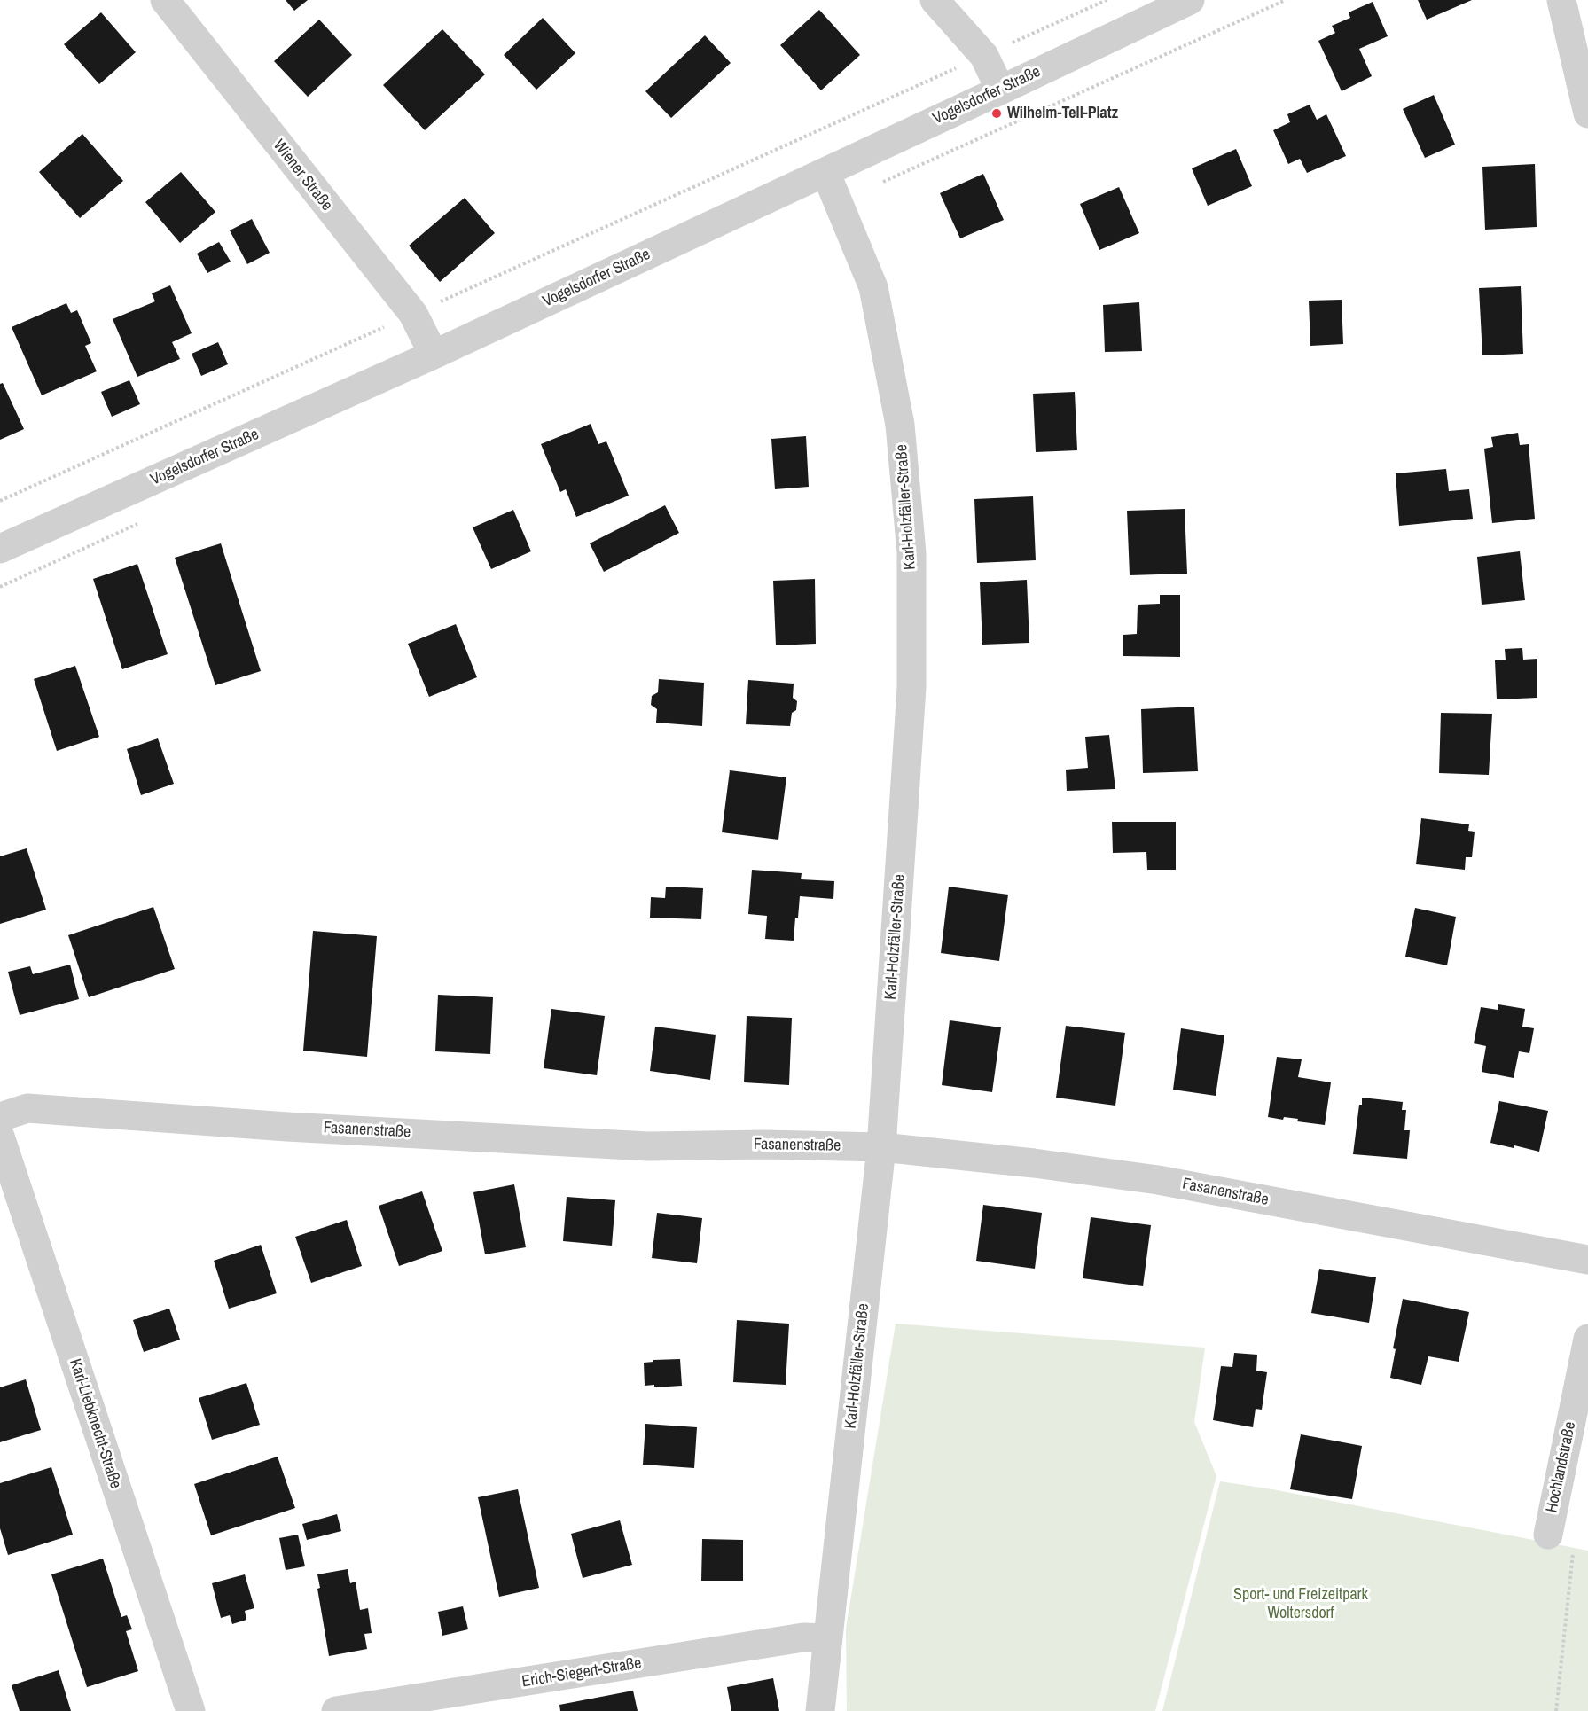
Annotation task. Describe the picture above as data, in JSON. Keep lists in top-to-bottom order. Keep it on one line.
{"streets":{"street":["Vogelsdorfer Straße","Wiener Straße","Karl-Holzfäller-Straße","Fasanenstraße","Karl-Liebknecht-Straße","Hochlandstraße","Erich-Siegert-Straße"]},"crossings":[["Vogelsdorfer Straße","Wiener Straße"],["Vogelsdorfer Straße","Karl-Holzfäller-Straße"],["Karl-Holzfäller-Straße","Fasanenstraße"],["Karl-Holzfäller-Straße","Erich-Siegert-Straße"]],"parks":["Sport- und Freizeitpark Woltersdorf"],"places":["Wilhelm-Tell-Platz"]}
